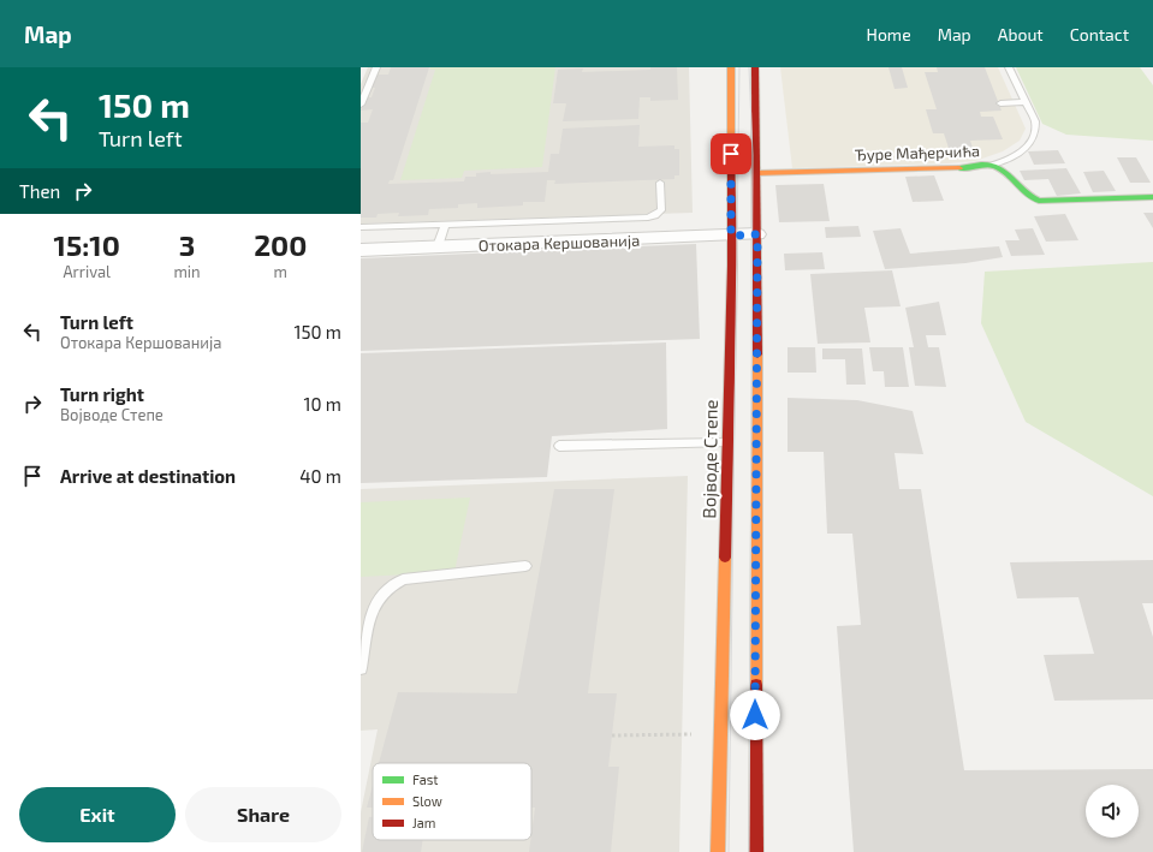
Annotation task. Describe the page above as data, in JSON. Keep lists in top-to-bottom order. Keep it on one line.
{"streets":{"main road":["Ђуре Мађерчића","Војводе Степе"],"street":["Отокара Кершованија"]},"crossings":[["Отокара Кершованија","Војводе Степе"]],"legend":["Fast","Slow","Jam"],"page":{"header":"Map","nav":["Home","Map","About","Contact"],"turn":["150 m","Turn left"],"then":"Then","eta":["15:10","Arrival","3","min","200","m"],"list":[{"name":"Turn left","note":"Отокара Кершованија","value":"150 m"},{"name":"Turn right","note":"Војводе Степе","value":"10 m"},{"name":"Arrive at destination","value":"40 m"}],"buttons":["Exit","Share"]}}
